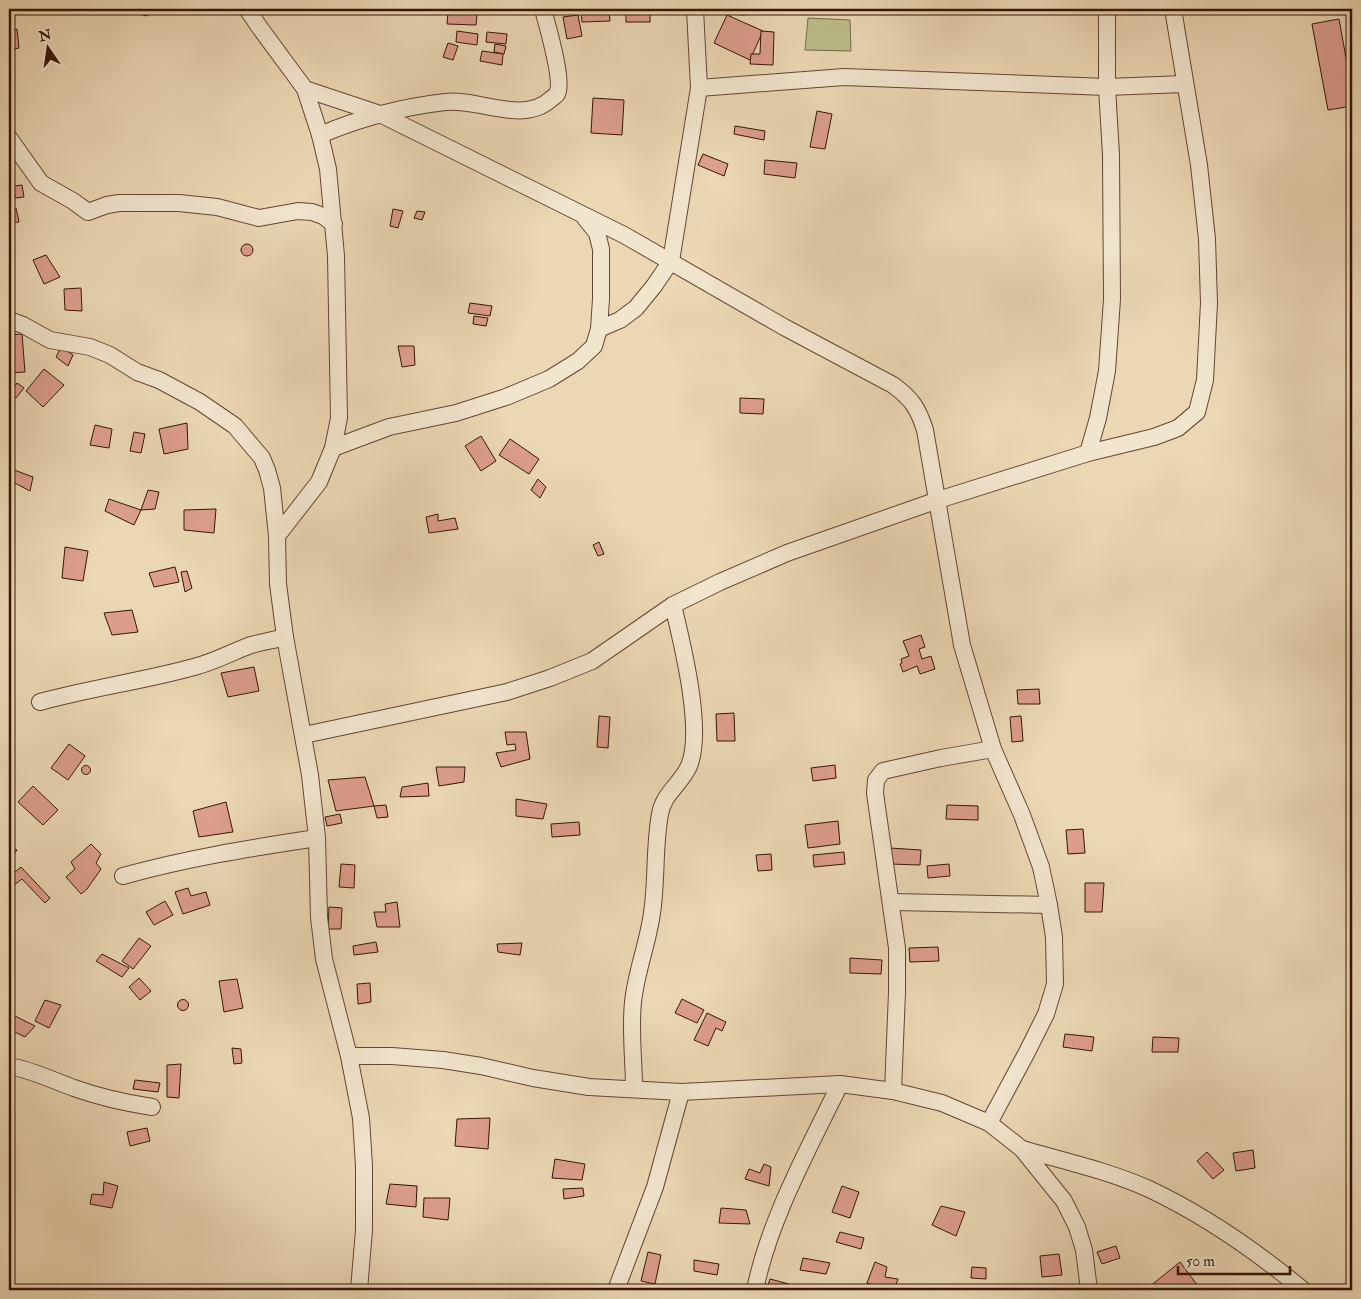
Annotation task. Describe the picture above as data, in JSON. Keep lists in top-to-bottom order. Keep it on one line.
{"scale_bar":"50 m","north":"top"}
